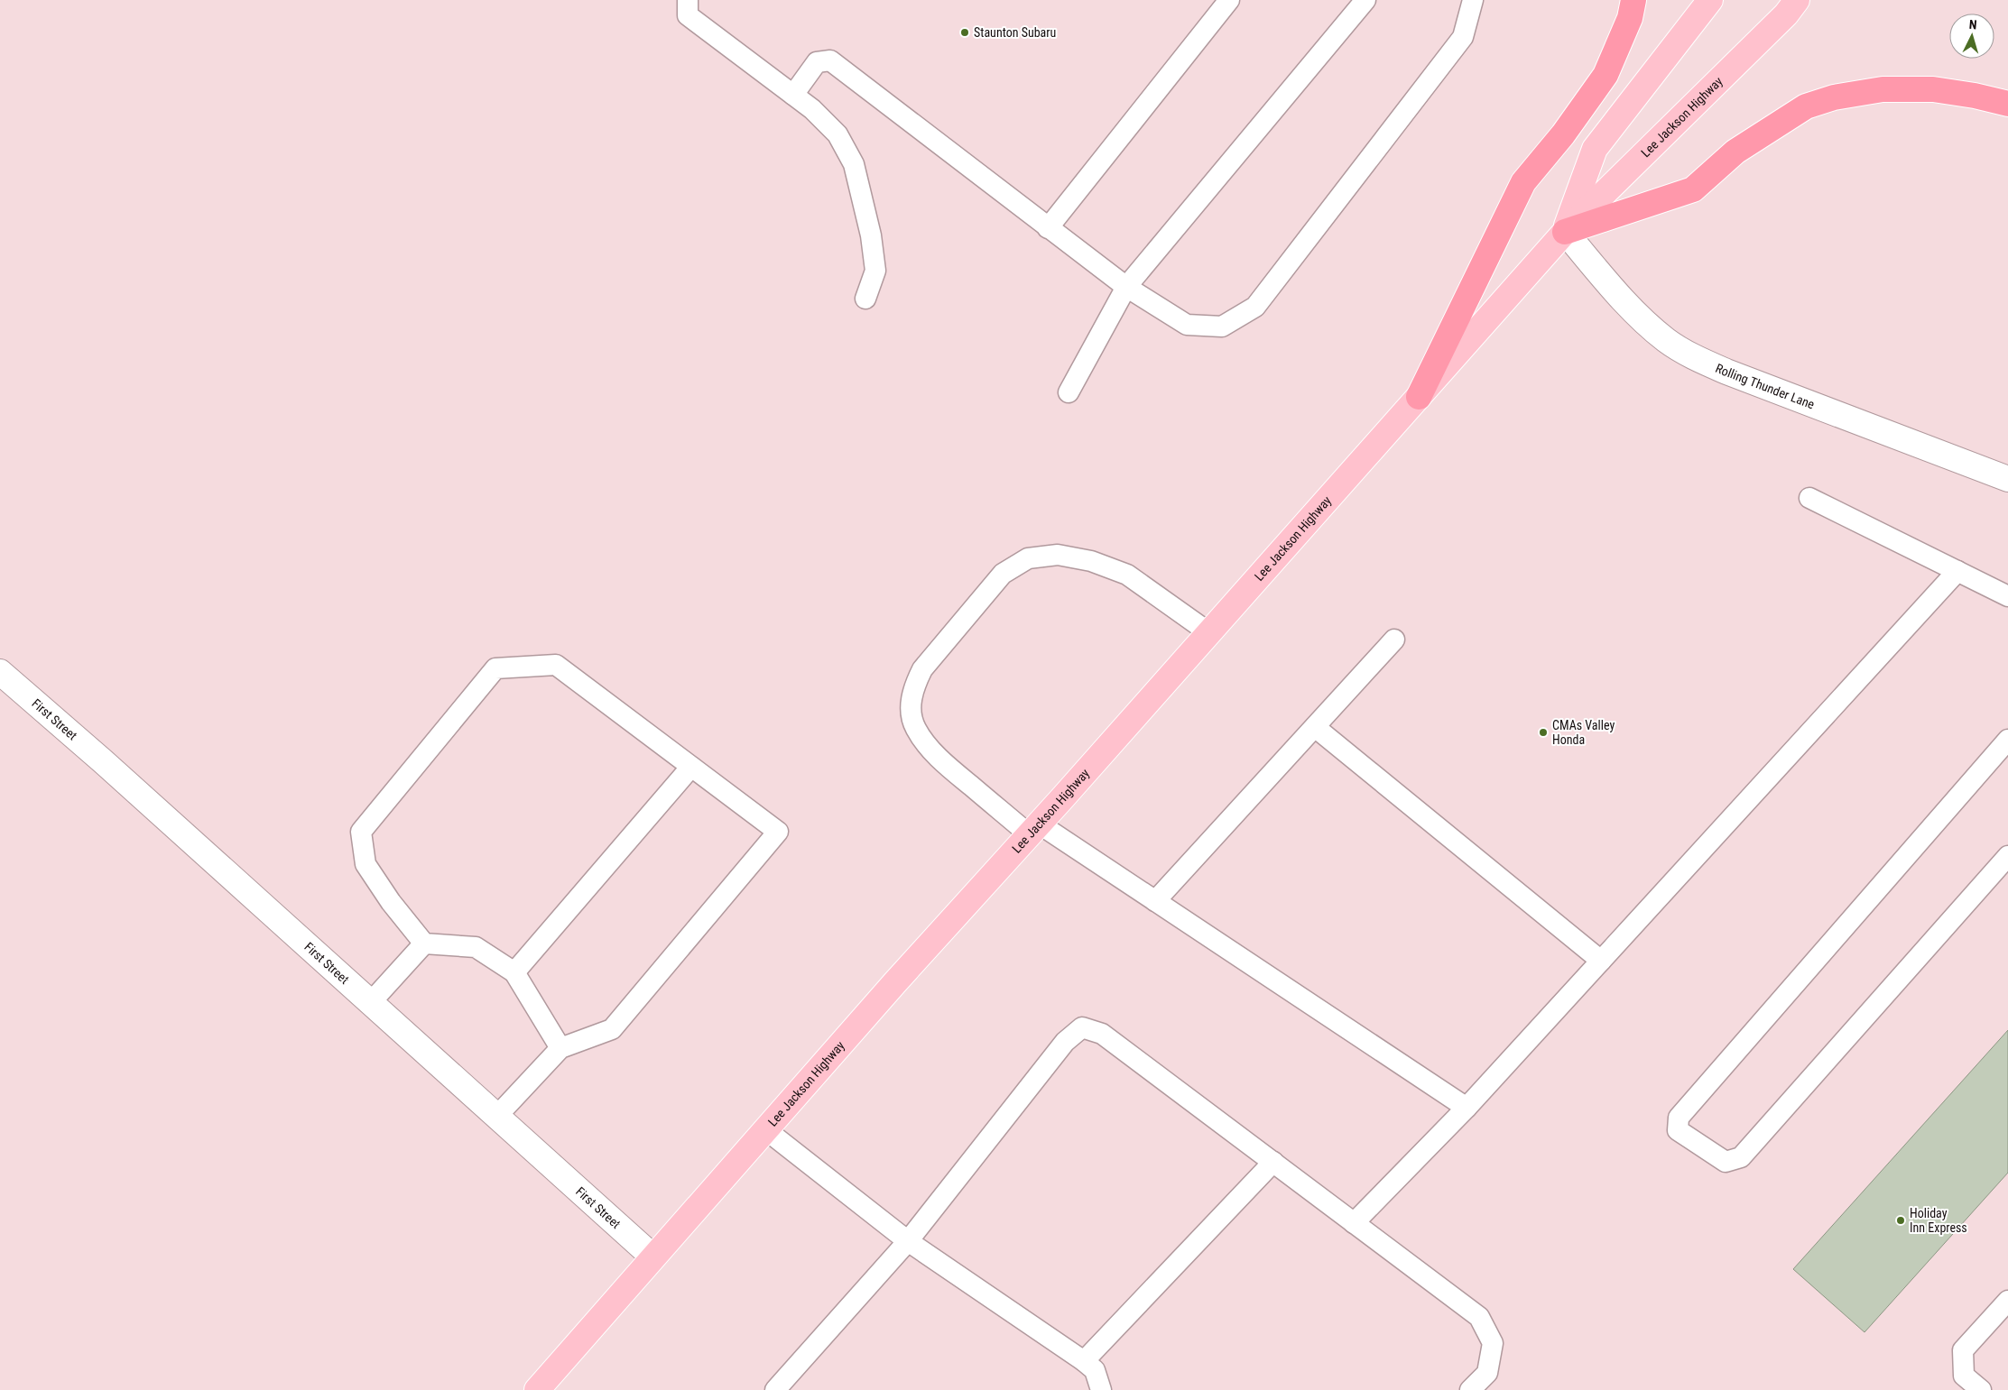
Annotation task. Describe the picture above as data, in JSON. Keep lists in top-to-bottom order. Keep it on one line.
{"streets":{"main road":["Lee Jackson Highway"],"street":["Rolling Thunder Lane","First Street"]},"crossings":[["Lee Jackson Highway","Rolling Thunder Lane"],["Lee Jackson Highway","First Street"]],"places":["Staunton Subaru","CMAs Valley Honda","Holiday Inn Express"],"north":"top"}
